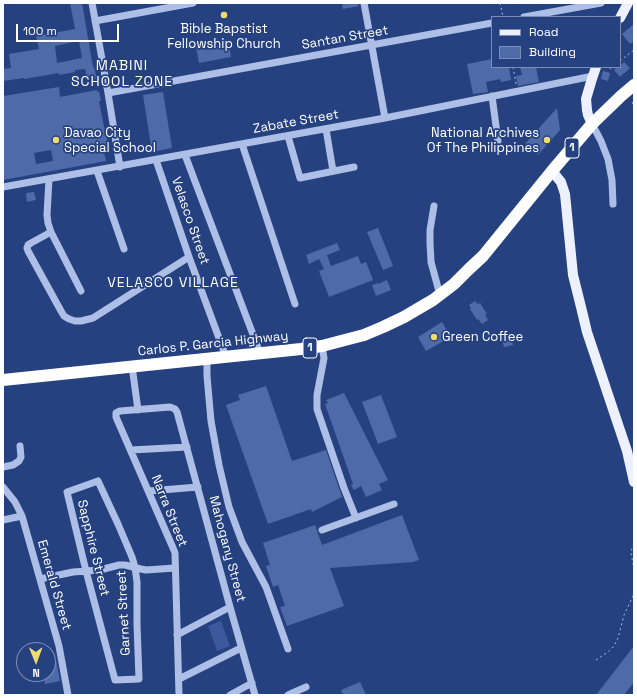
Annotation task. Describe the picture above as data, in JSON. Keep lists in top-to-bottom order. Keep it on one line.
{"streets":{"highway":["1","Carlos P. Garcia Highway"],"street":["Santan Street","Zabate Street","Velasco Street","Narra Street","Sapphire Street","Mahogany Street","Emerald Street","Garnet Street"]},"crossings":[["Zabate Street","Velasco Street"],["Velasco Street","Carlos P. Garcia Highway"],["Narra Street","Mahogany Street"],["Sapphire Street","Garnet Street"]],"districts":["MABINI SCHOOL ZONE","VELASCO VILLAGE"],"places":["Bible Bapstist Fellowship Church","Davao City Special School","National Archives Of The Philippines","Green Coffee"],"legend":["Road","Building"],"scale_bar":"100 m","north":"bottom"}
